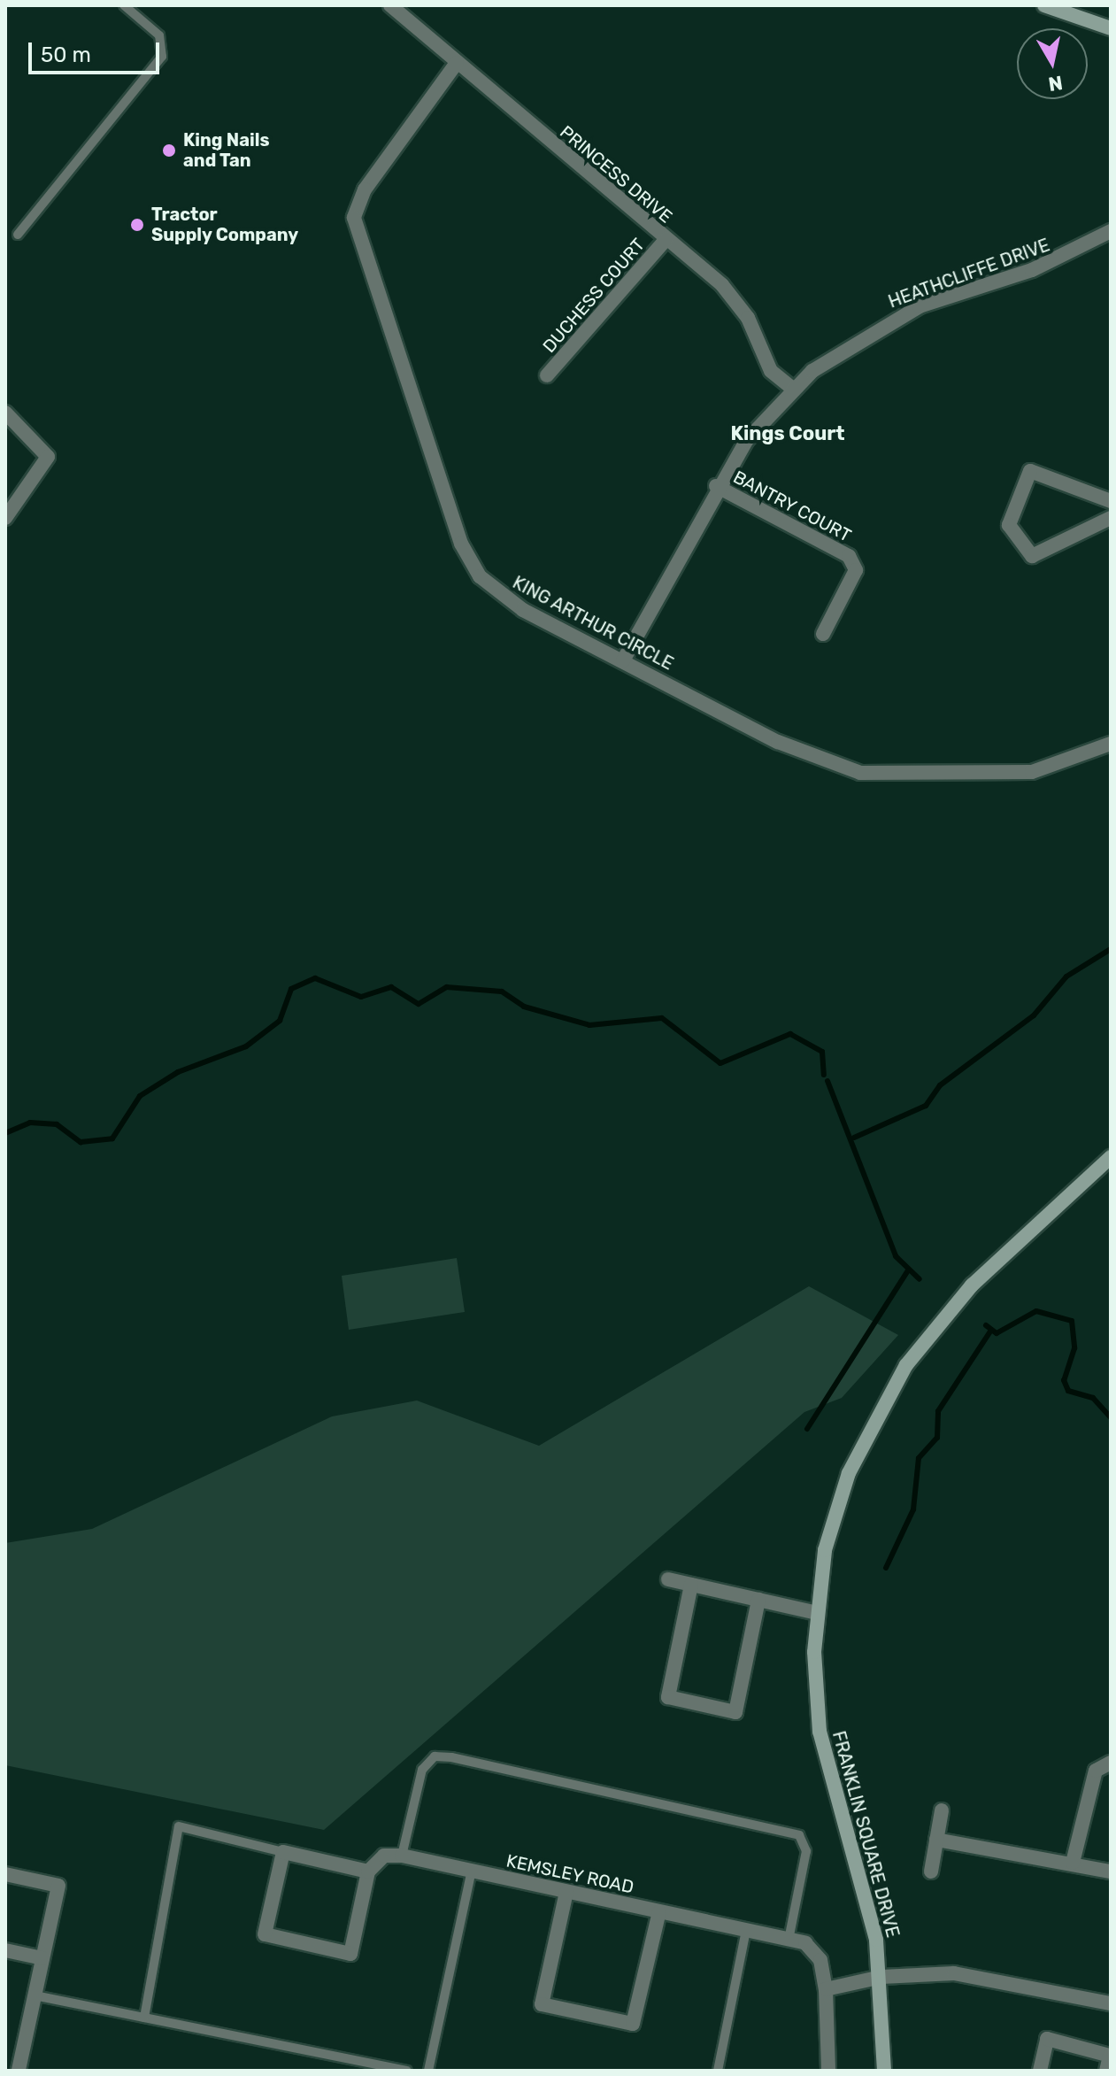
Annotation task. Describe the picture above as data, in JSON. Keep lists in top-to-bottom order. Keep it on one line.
{"streets":{"street":["PRINCESS DRIVE","HEATHCLIFFE DRIVE","DUCHESS COURT","BANTRY COURT","KING ARTHUR CIRCLE","FRANKLIN SQUARE DRIVE","KEMSLEY ROAD"]},"crossings":[["PRINCESS DRIVE","HEATHCLIFFE DRIVE"],["PRINCESS DRIVE","DUCHESS COURT"],["PRINCESS DRIVE","KING ARTHUR CIRCLE"],["HEATHCLIFFE DRIVE","BANTRY COURT"],["HEATHCLIFFE DRIVE","KING ARTHUR CIRCLE"]],"districts":["Kings Court"],"places":["King Nails and Tan","Tractor Supply Company"],"scale_bar":"50 m","north":"bottom"}
